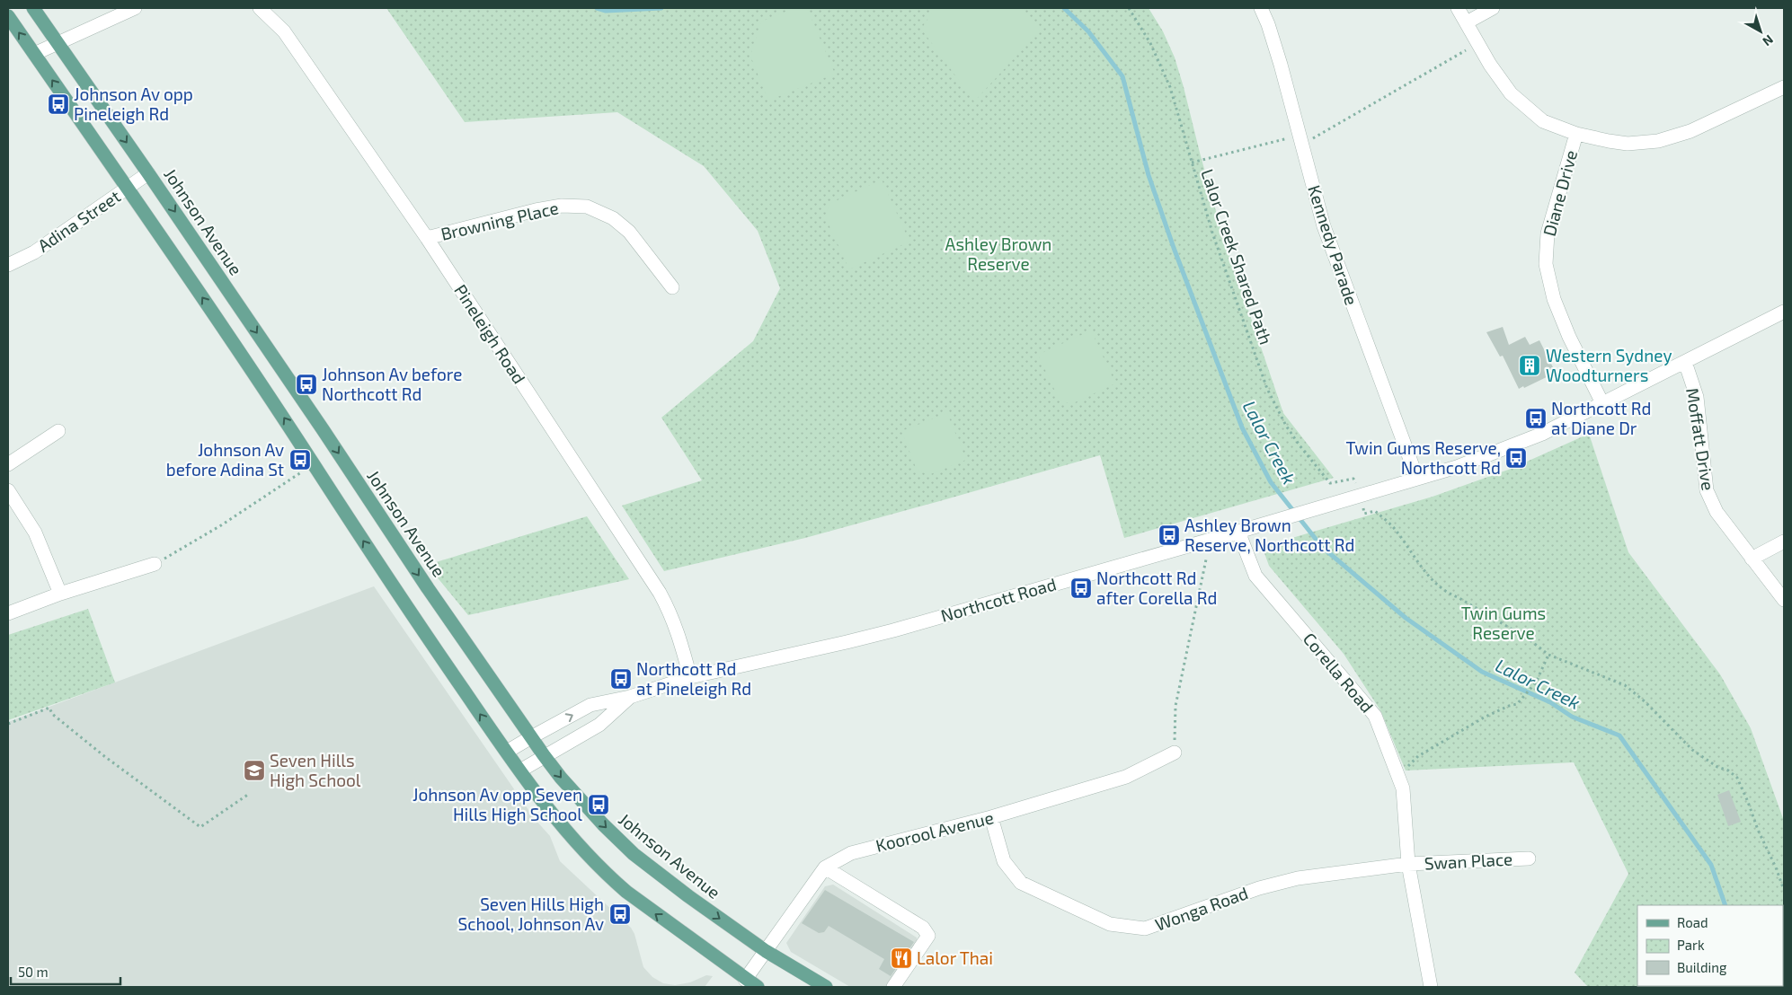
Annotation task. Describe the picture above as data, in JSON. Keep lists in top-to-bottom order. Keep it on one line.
{"streets":{"main road":["Johnson Avenue"],"street":["Diane Drive","Adina Street","Browning Place","Kennedy Parade","Pineleigh Road","Moffatt Drive","Northcott Road","Corella Road","Koorool Avenue","Swan Place","Wonga Road"],"path":["Lalor Creek Shared Path"]},"crossings":[["Diane Drive","Northcott Road"],["Adina Street","Johnson Avenue"],["Browning Place","Pineleigh Road"],["Johnson Avenue","Northcott Road"],["Johnson Avenue","Koorool Avenue"],["Kennedy Parade","Northcott Road"],["Pineleigh Road","Northcott Road"],["Moffatt Drive","Northcott Road"],["Northcott Road","Corella Road"],["Corella Road","Swan Place"],["Corella Road","Wonga Road"],["Koorool Avenue","Wonga Road"],["Swan Place","Wonga Road"]],"water":["Lalor Creek"],"parks":["Ashley Brown Reserve","Twin Gums Reserve"],"places":{"bus stop":["Johnson Av opp Pineleigh Rd","Johnson Av before Northcott Rd","Northcott Rd at Diane Dr","Twin Gums Reserve, Northcott Rd","Johnson Av before Adina St","Ashley Brown Reserve, Northcott Rd","Northcott Rd after Corella Rd","Northcott Rd at Pineleigh Rd","Johnson Av opp Seven Hills High School","Seven Hills High School, Johnson Av"],"building":["Western Sydney Woodturners"],"school or university":["Seven Hills High School"],"restaurant":["Lalor Thai"]},"legend":["Road","Park","Building"],"scale_bar":"50 m","north":"bottom right"}
